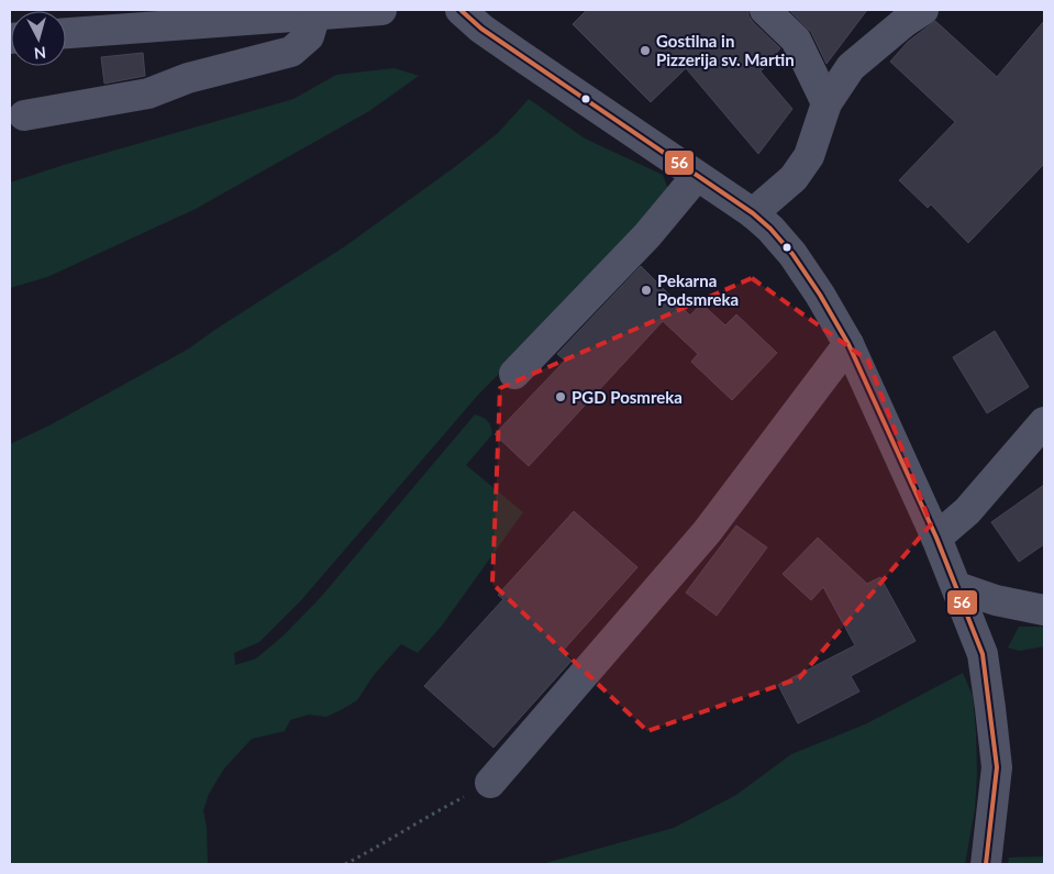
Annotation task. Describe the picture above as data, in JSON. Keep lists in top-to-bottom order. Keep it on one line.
{"places":["Gostilna in Pizzerija sv. Martin","Pekarna Podsmreka","PGD Posmreka"],"lines":["transit line 56"],"north":"bottom"}
